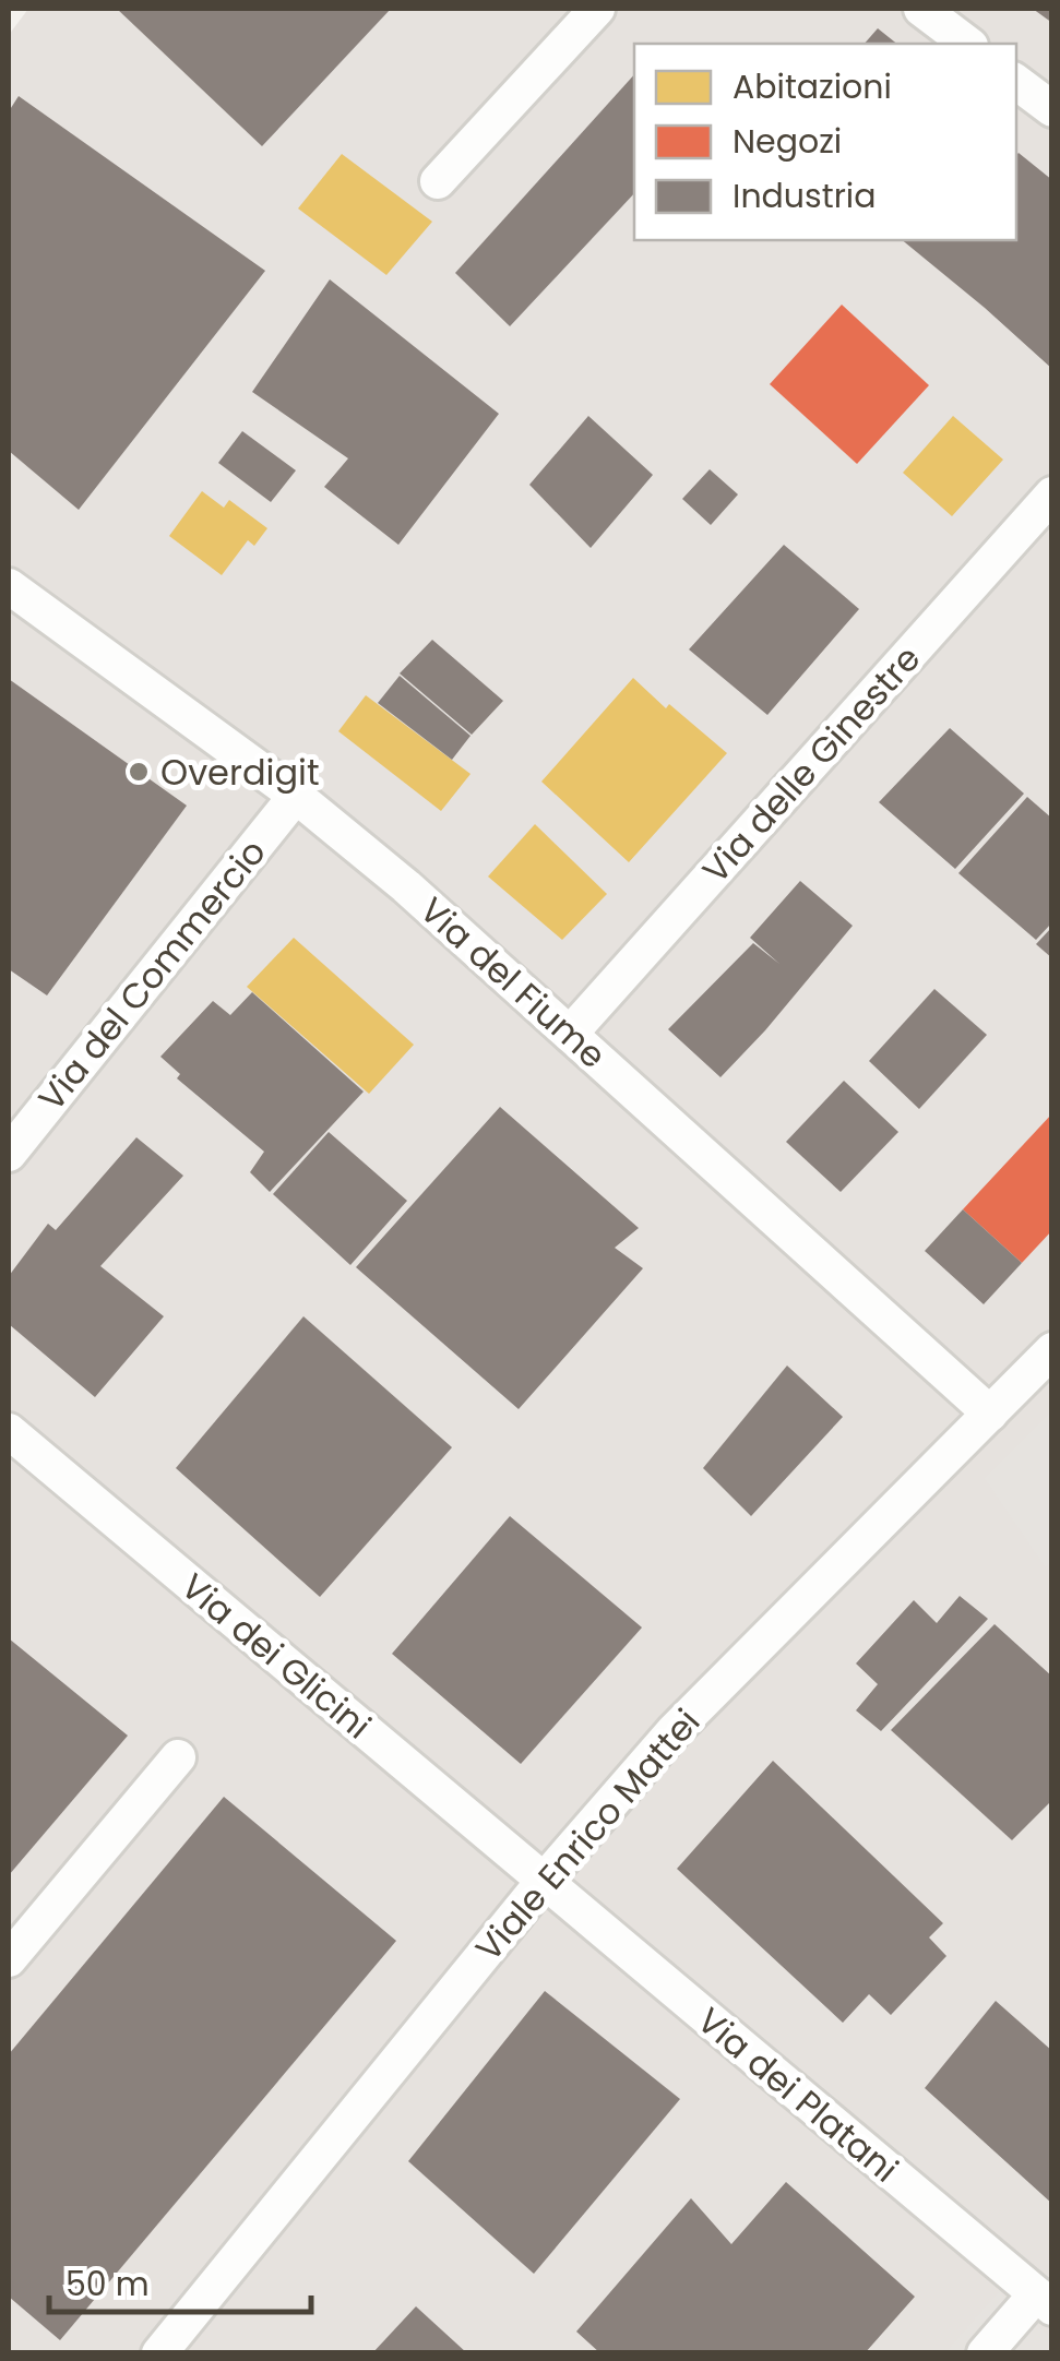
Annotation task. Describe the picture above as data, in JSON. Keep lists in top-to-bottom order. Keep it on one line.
{"streets":{"street":["Via delle Ginestre","Via del Commercio","Via del Fiume","Via dei Glicini","Viale Enrico Mattei","Via dei Platani"]},"crossings":[["Via delle Ginestre","Via del Fiume"],["Via del Commercio","Via del Fiume"],["Via del Fiume","Viale Enrico Mattei"],["Via dei Glicini","Viale Enrico Mattei"],["Via dei Glicini","Via dei Platani"],["Viale Enrico Mattei","Via dei Platani"]],"places":["Overdigit"],"legend":["Abitazioni","Negozi","Industria"],"scale_bar":"50 m"}
